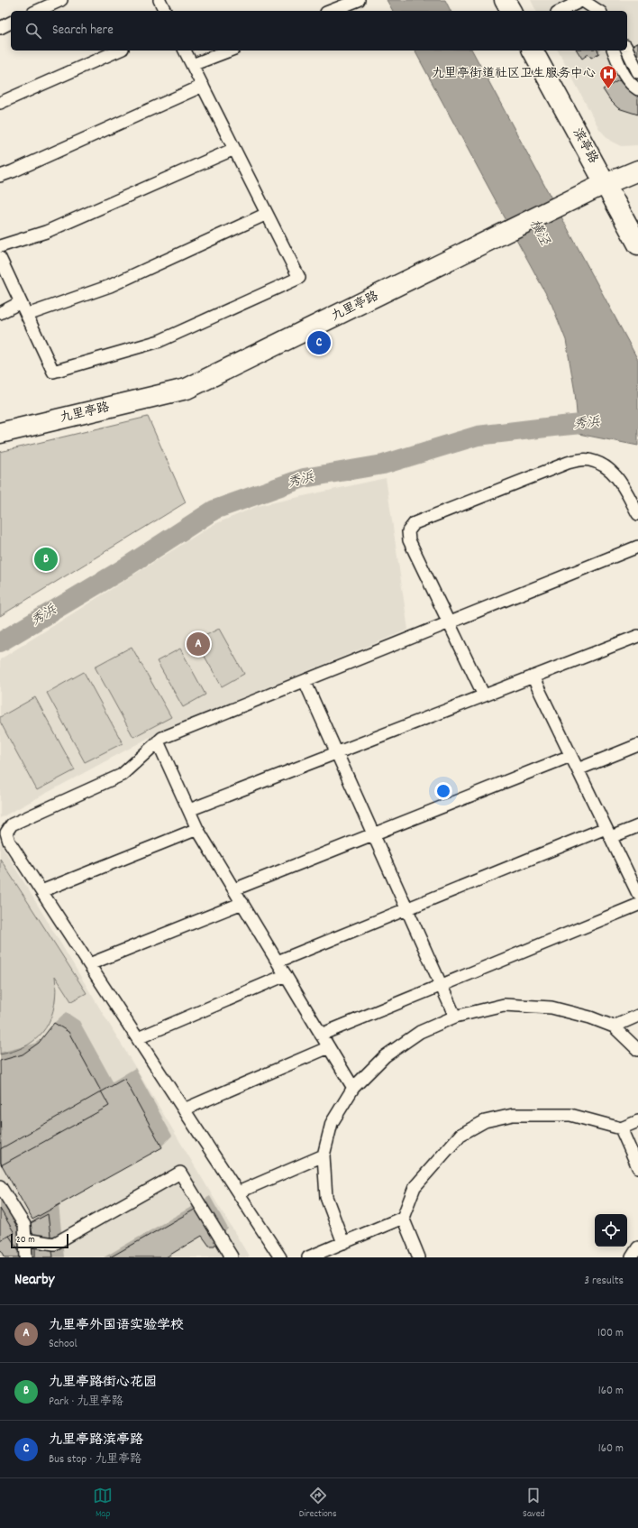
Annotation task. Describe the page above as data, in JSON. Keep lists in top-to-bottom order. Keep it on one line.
{"streets":{"street":["滨亭路","九里亭路"]},"crossings":[["滨亭路","九里亭路"]],"water":["横泾","秀浜"],"places":{"hospital":["九里亭街道社区卫生服务中心"]},"scale_bar":"20 m","page":{"search":"Search here","pins":["C","B","A"],"scale":"20 m","heading":["Nearby","3 results"],"list":[{"mark":"A","name":"九里亭外国语实验学校","note":"School","value":"100 m"},{"mark":"B","name":"九里亭路街心花园","note":"Park · 九里亭路","value":"160 m"},{"mark":"C","name":"九里亭路滨亭路","note":"Bus stop · 九里亭路","value":"160 m"}],"nav":["Map","Directions","Saved"]}}
